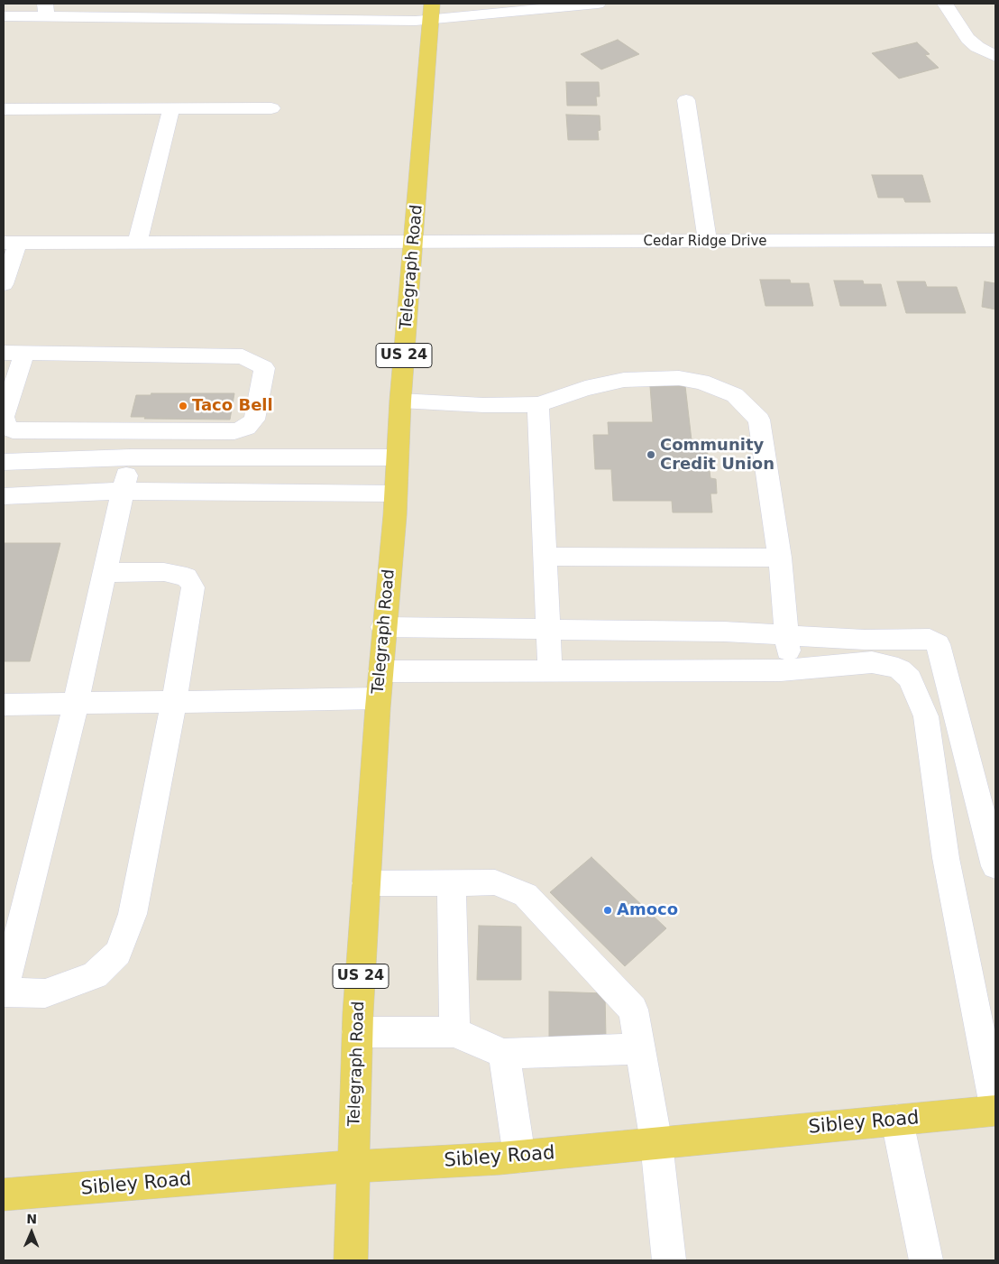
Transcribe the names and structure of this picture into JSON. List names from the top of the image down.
{
  "streets": {
    "main road": ["Telegraph Road", "US 24", "Sibley Road"],
    "street": ["Cedar Ridge Drive"]
  },
  "crossings": [
    ["Cedar Ridge Drive", "Telegraph Road"],
    ["Telegraph Road", "Sibley Road"]
  ],
  "places": ["Taco Bell", "Community Credit Union", "Amoco"],
  "north": "top"
}
